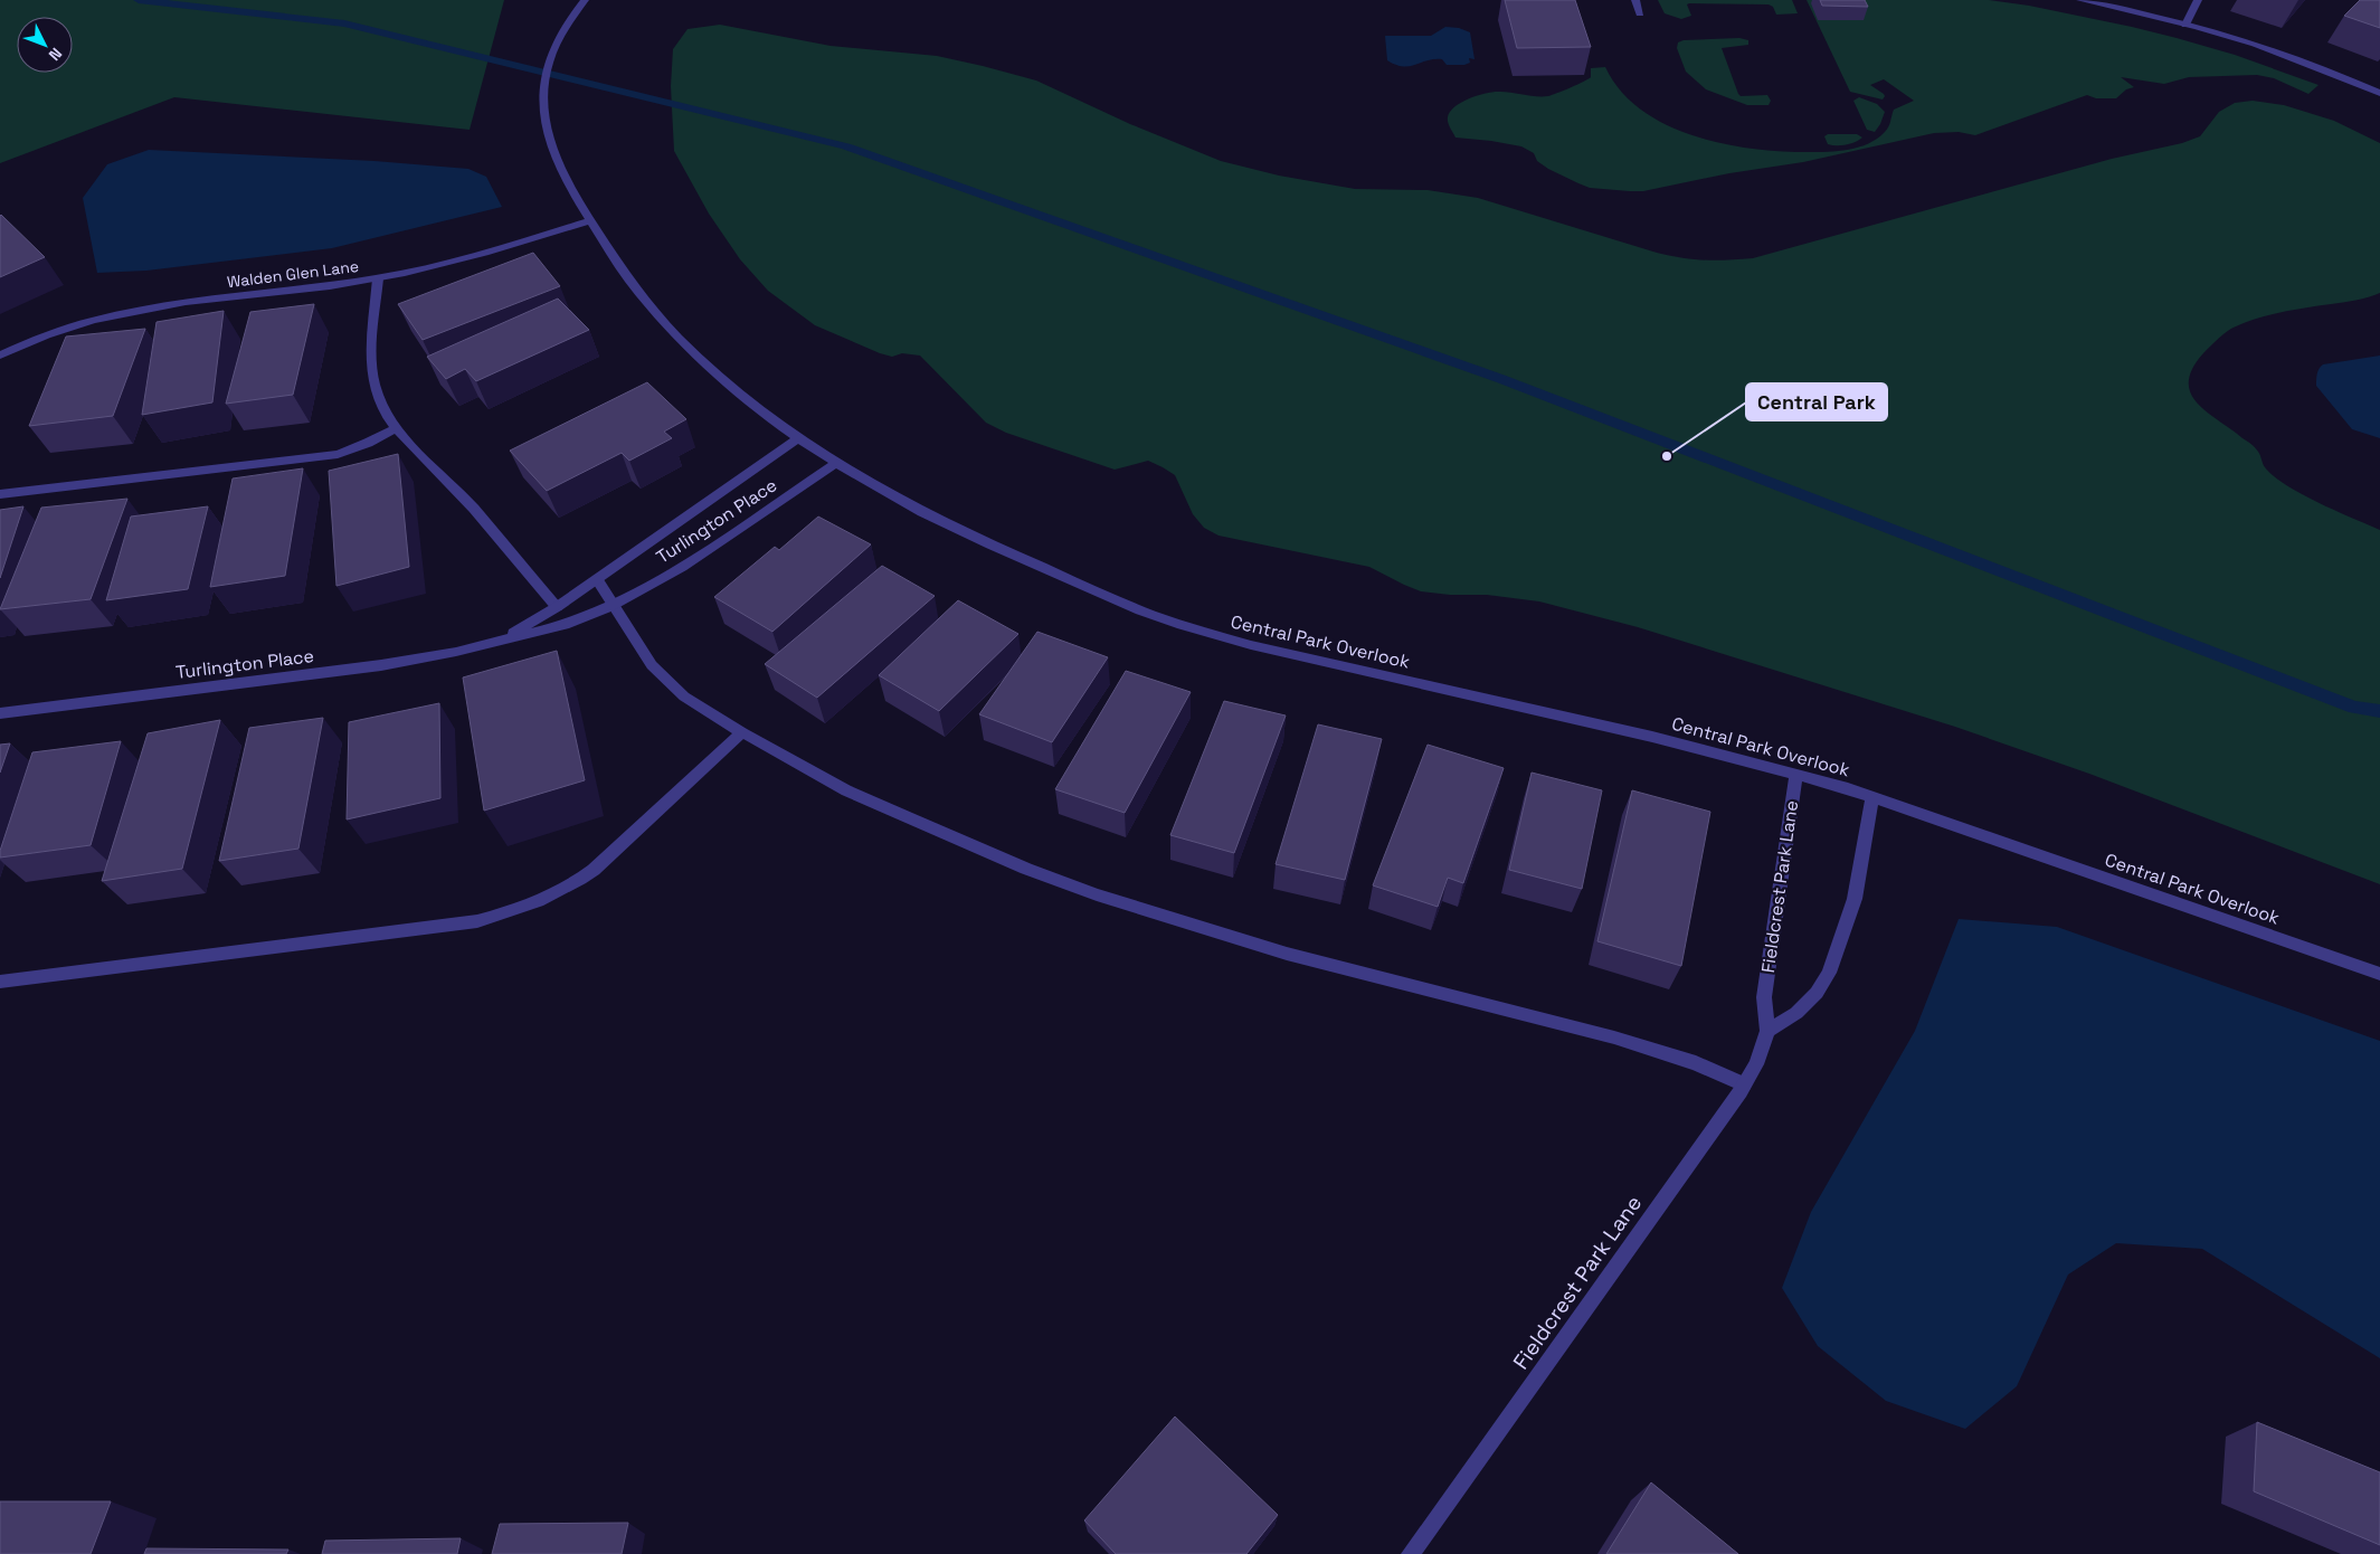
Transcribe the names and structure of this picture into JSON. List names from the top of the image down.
{
  "streets": {
    "street": [
      "Walden Glen Lane",
      "Turlington Place",
      "Central Park Overlook",
      "Fieldcrest Park Lane"
    ]
  },
  "crossings": [
    ["Walden Glen Lane", "Central Park Overlook"],
    ["Turlington Place", "Central Park Overlook"],
    ["Central Park Overlook", "Fieldcrest Park Lane"]
  ],
  "places": ["Central Park"],
  "north": "bottom right"
}
